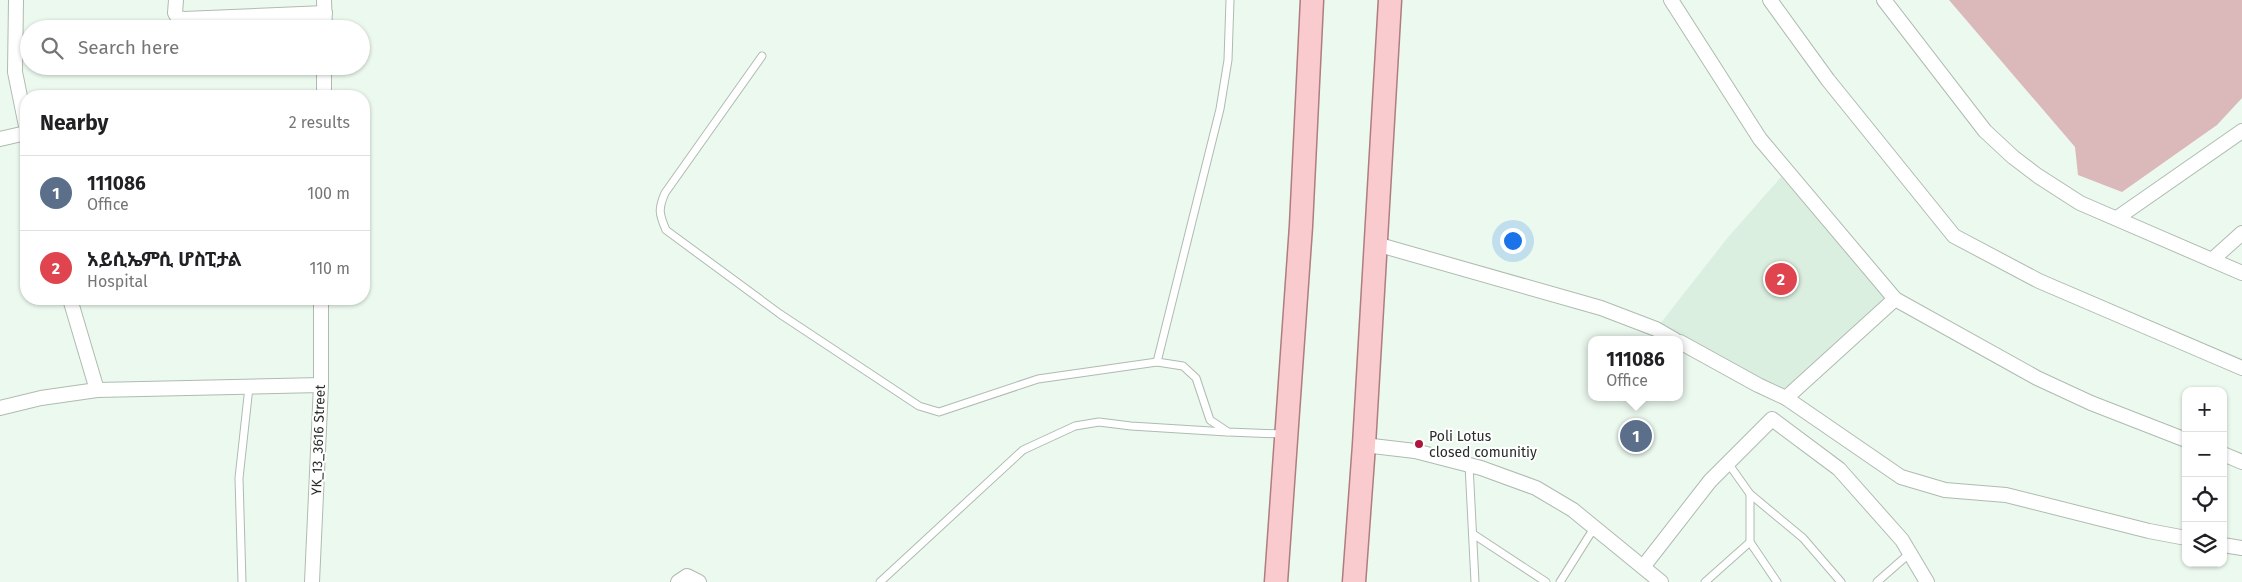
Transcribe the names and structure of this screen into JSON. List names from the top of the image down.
{
  "streets": {
    "street": ["YK_13_3616 Street"]
  },
  "places": ["Poli Lotus closed comunitiy"],
  "page": {
    "search": "Search here",
    "heading": ["Nearby", "2 results"],
    "list": [
      {
        "mark": "1",
        "name": "111086",
        "note": "Office",
        "value": "100 m"
      },
      {
        "mark": "2",
        "name": "አይሲኤምሲ ሆስፒታል",
        "note": "Hospital",
        "value": "110 m"
      }
    ],
    "pins": ["2", "1"],
    "popup": ["111086", "Office"],
    "map_buttons": ["+", "−"]
  }
}
